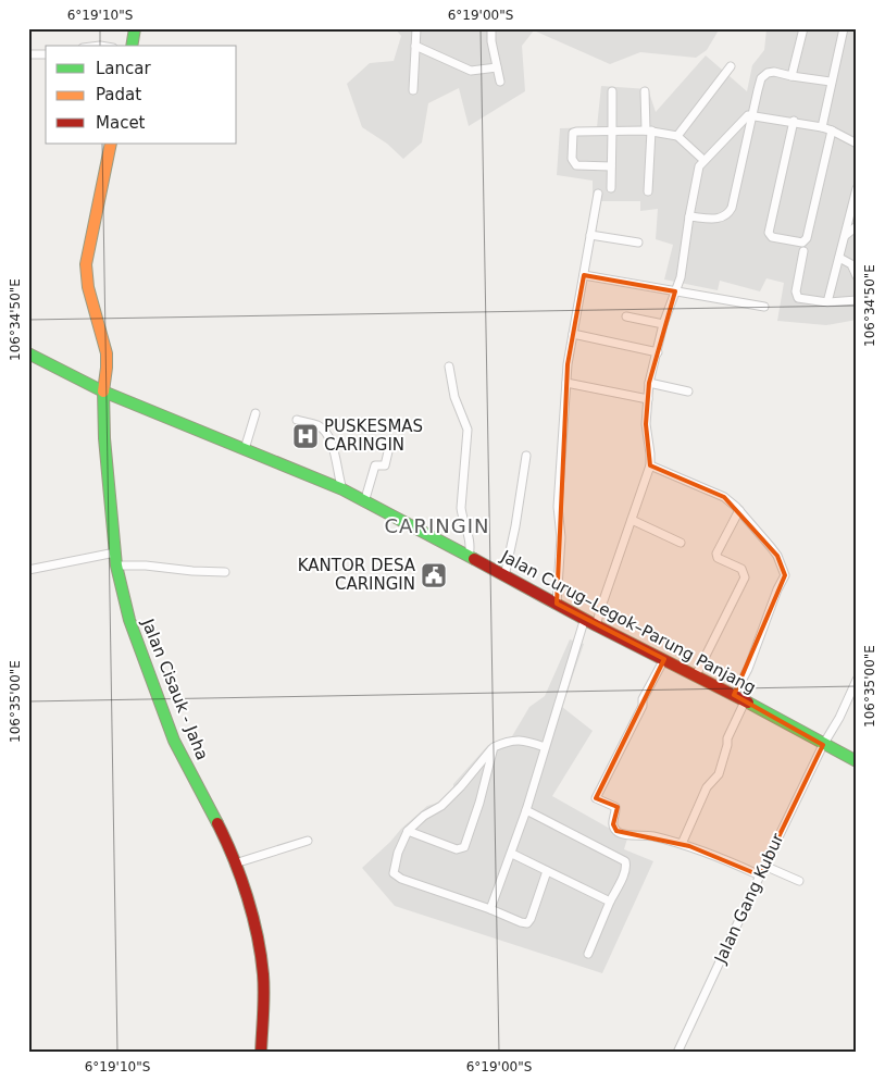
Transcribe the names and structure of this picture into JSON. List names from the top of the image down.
{
  "streets": {
    "main road": ["Jalan Curug–Legok–Parung Panjang", "Jalan Cisauk - Jaha"],
    "street": ["Jalan Gang Kubur"]
  },
  "crossings": [
    ["Jalan Curug–Legok–Parung Panjang", "Jalan Cisauk - Jaha"],
    ["Jalan Curug–Legok–Parung Panjang", "Jalan Gang Kubur"]
  ],
  "districts": ["CARINGIN"],
  "places": {
    "hospital": ["PUSKESMAS CARINGIN"],
    "public building": ["KANTOR DESA CARINGIN"]
  },
  "legend": ["Lancar", "Padat", "Macet"],
  "coordinates": [
    "6°19'10\"S",
    "6°19'00\"S",
    "106°34'50\"E",
    "106°35'00\"E"
  ]
}
